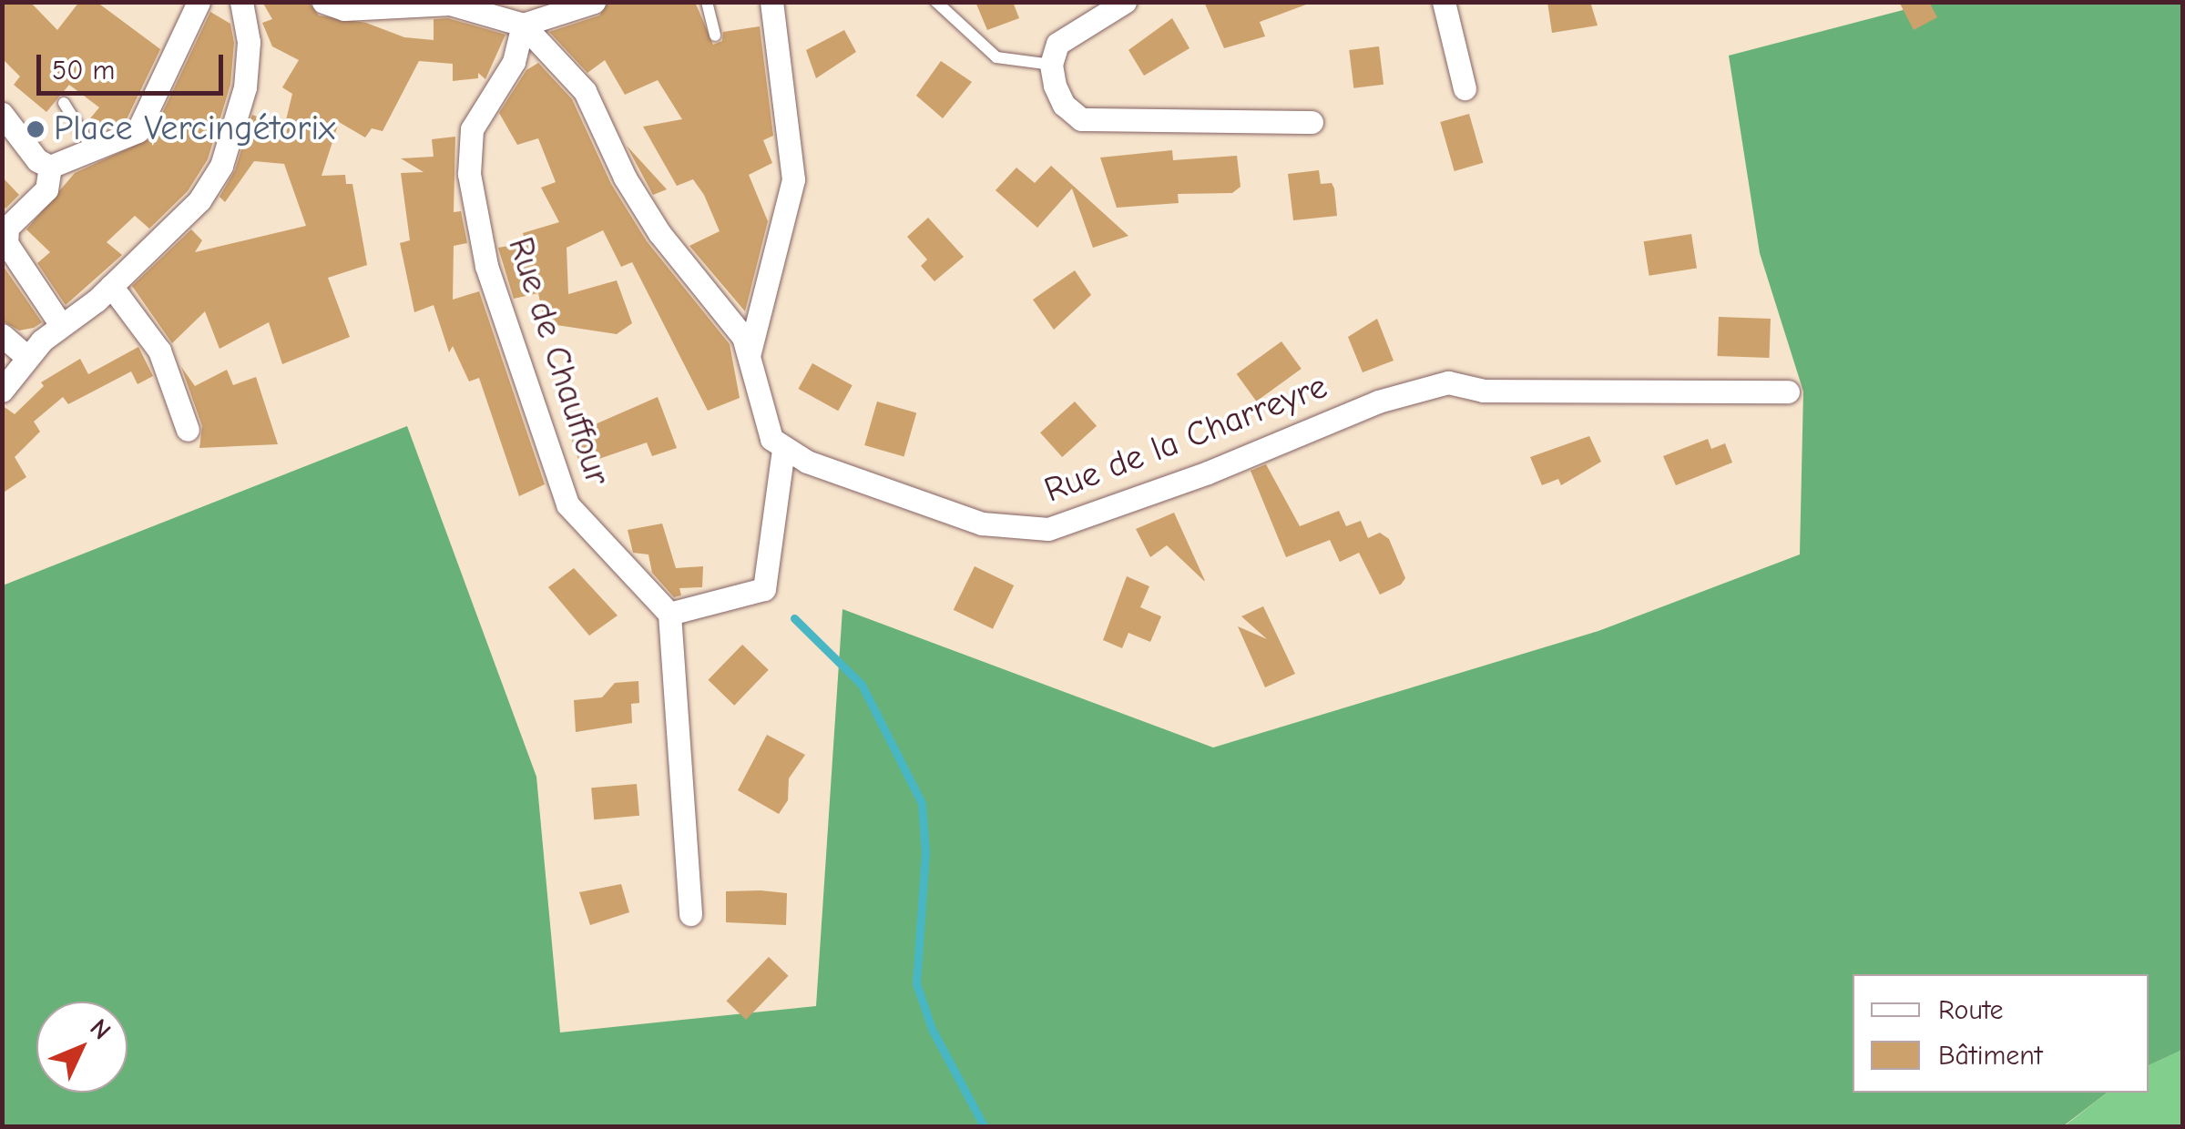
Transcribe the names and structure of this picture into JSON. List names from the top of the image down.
{
  "streets": {
    "street": ["Rue de Chauffour", "Rue de la Charreyre"]
  },
  "places": ["Place Vercingétorix"],
  "legend": ["Route", "Bâtiment"],
  "scale_bar": "50 m",
  "north": "top right"
}
